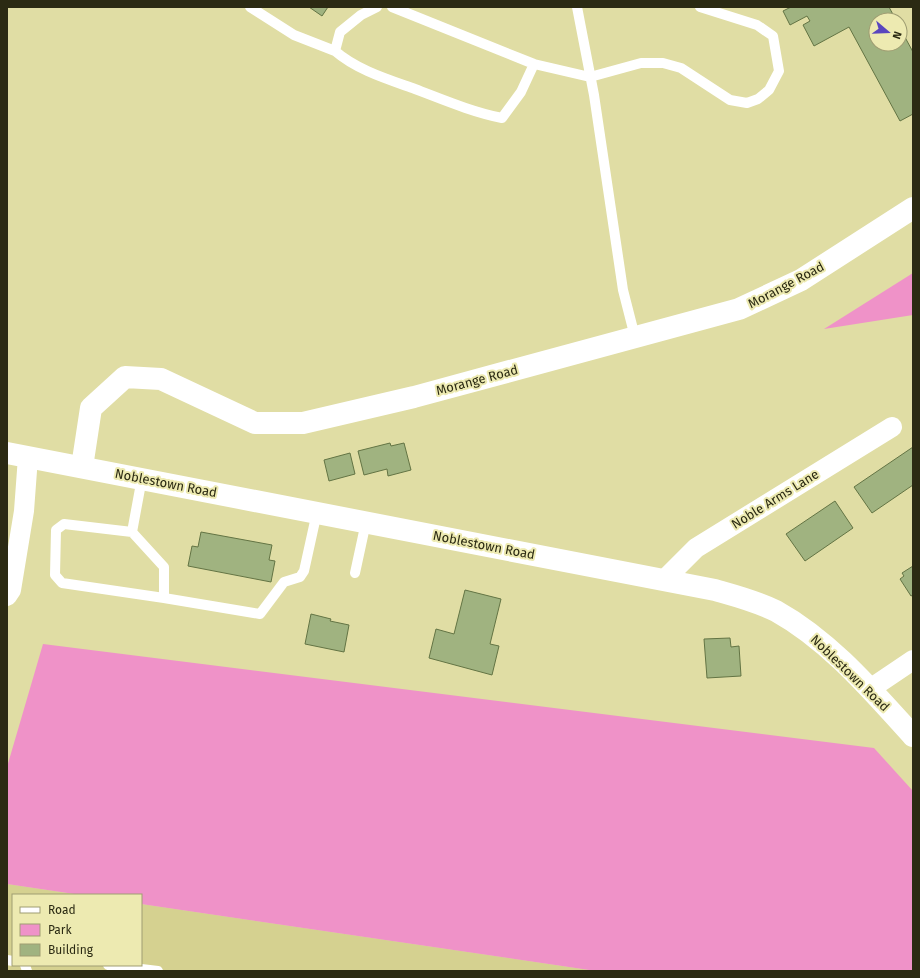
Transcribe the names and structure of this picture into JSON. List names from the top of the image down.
{
  "streets": {
    "main road": ["Morange Road", "Noblestown Road"],
    "street": ["Noble Arms Lane"]
  },
  "crossings": [
    ["Morange Road", "Noblestown Road"],
    ["Noblestown Road", "Noble Arms Lane"]
  ],
  "legend": ["Road", "Park", "Building"],
  "north": "right"
}
